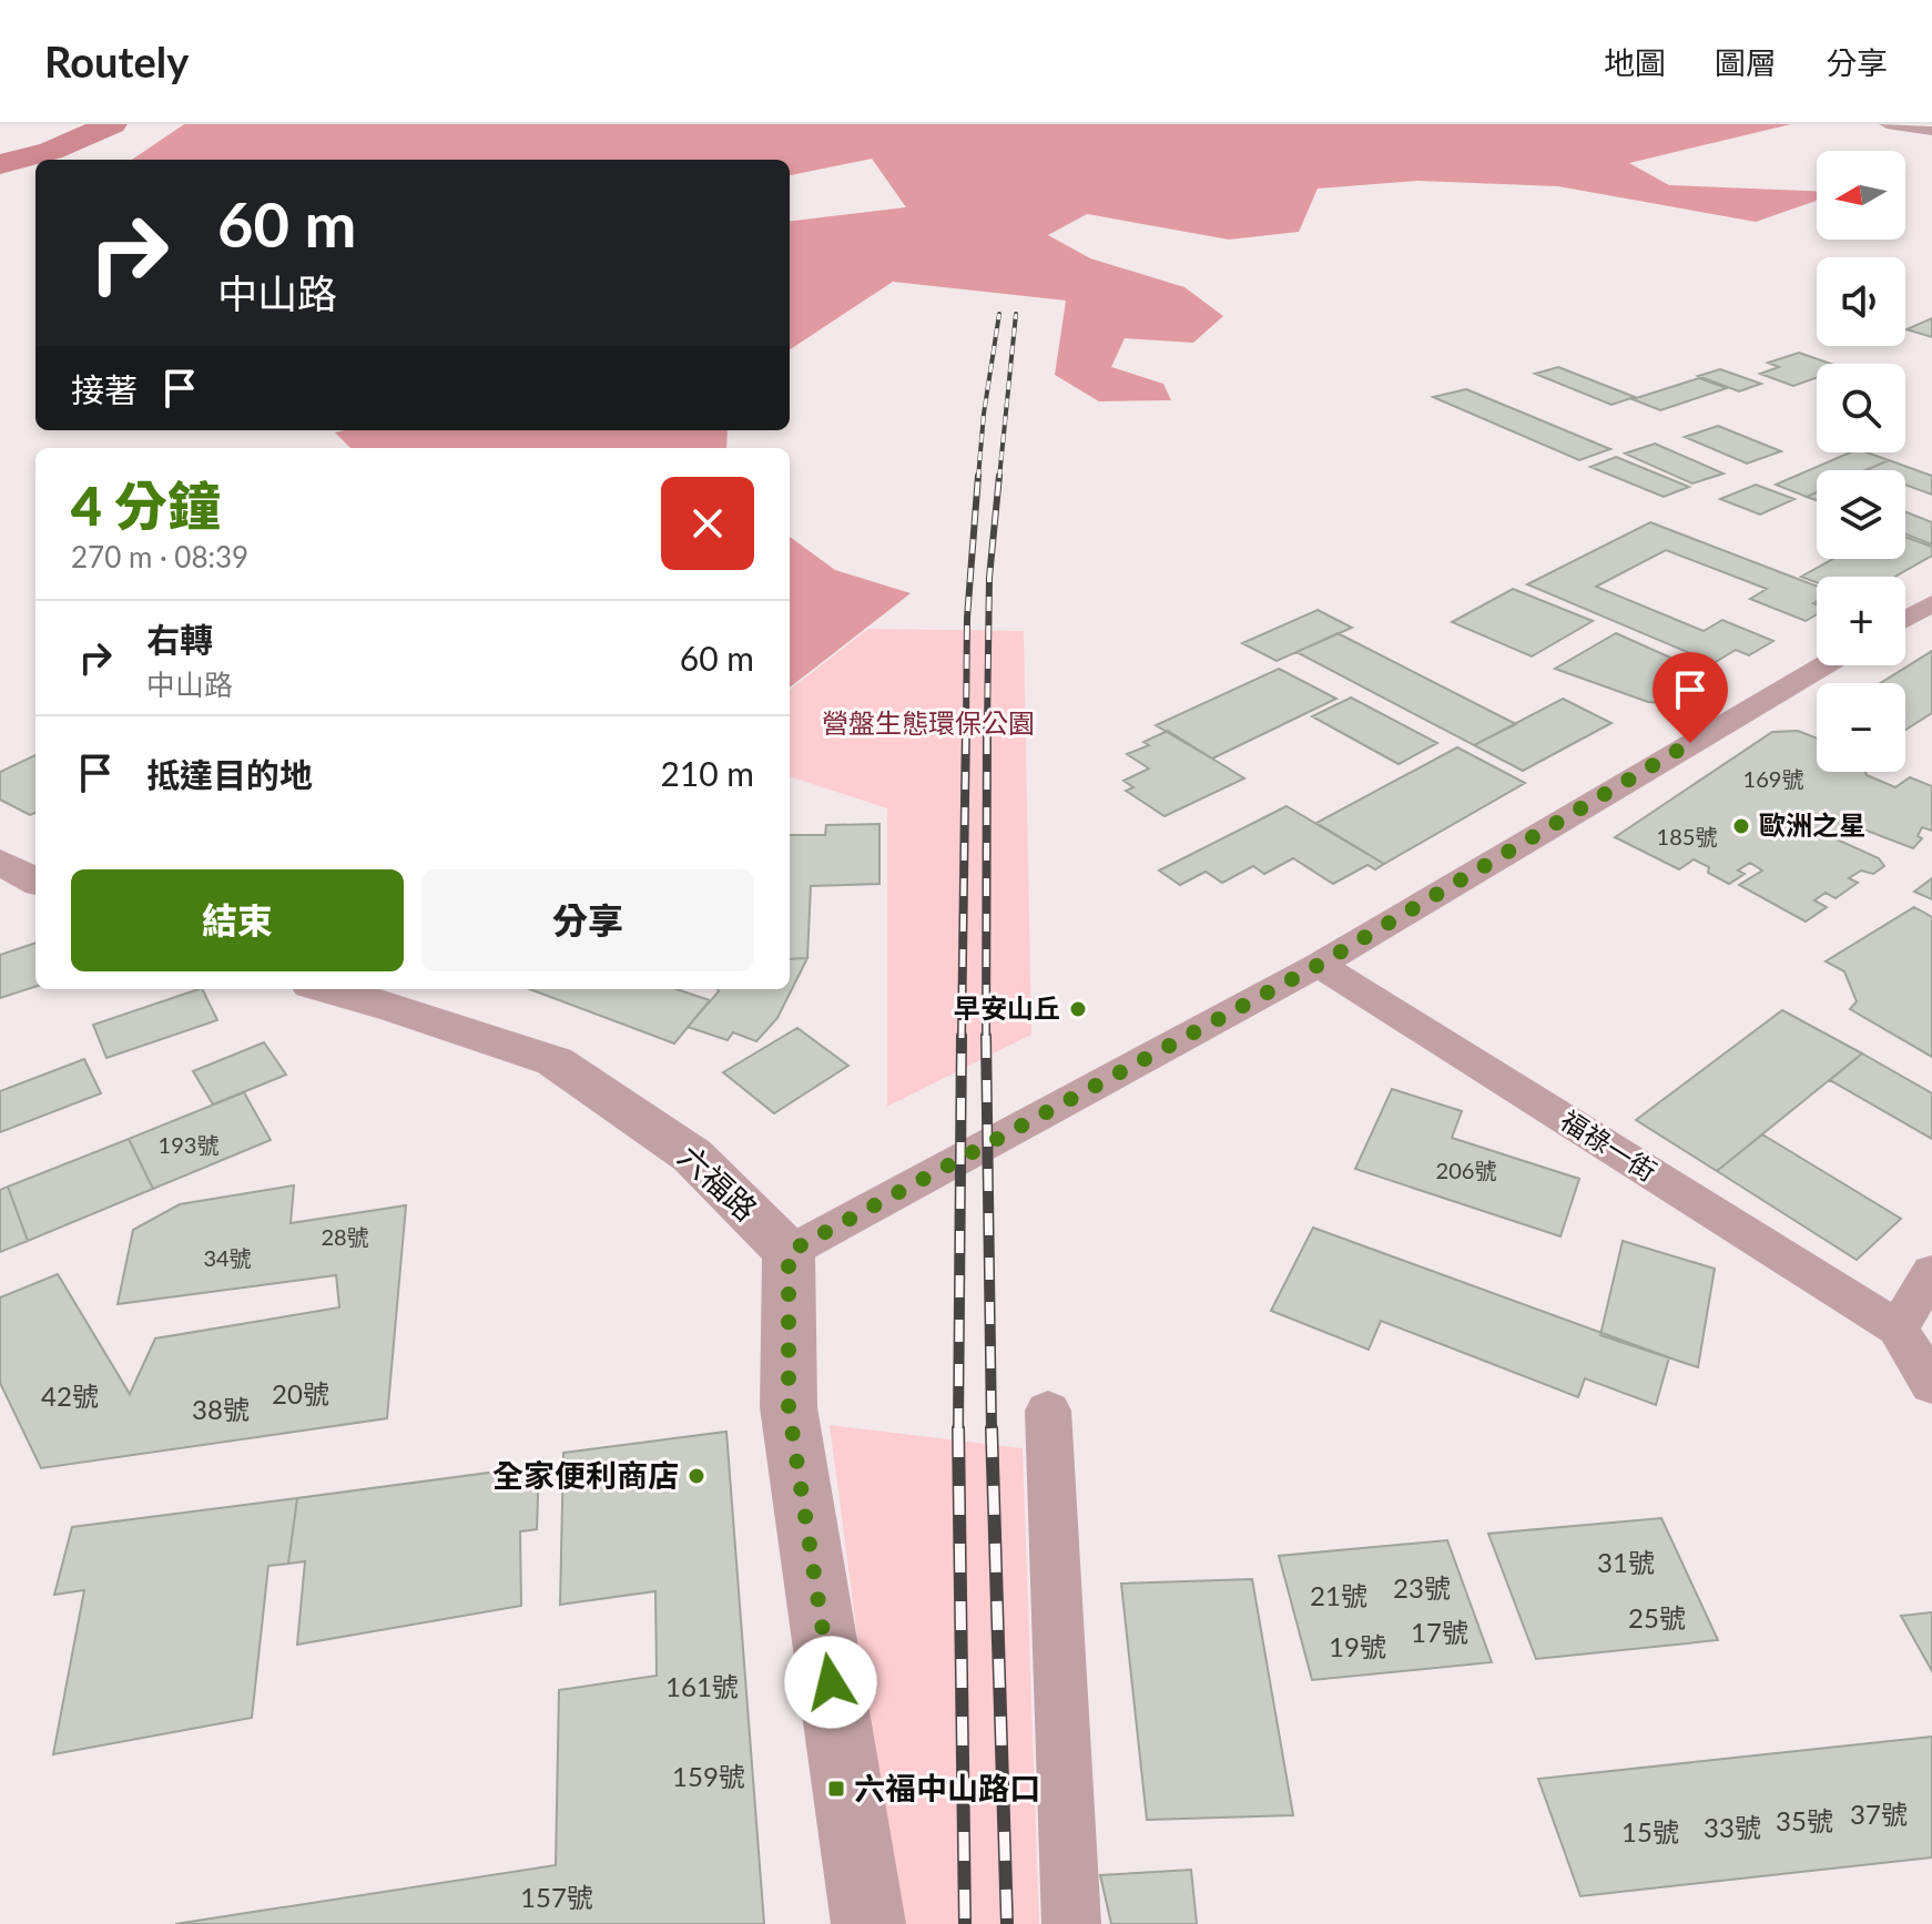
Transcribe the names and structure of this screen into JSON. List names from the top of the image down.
{
  "streets": {
    "street": ["福祿一街", "六福路"]
  },
  "parks": ["營盤生態環保公園"],
  "places": {
    "other": ["歐洲之星", "早安山丘", "全家便利商店"],
    "transit": ["六福中山路口"]
  },
  "house_numbers": [
    "169號",
    "185號",
    "193號",
    "206號",
    "28號",
    "34號",
    "20號",
    "42號",
    "38號",
    "31號",
    "23號",
    "21號",
    "25號",
    "17號",
    "19號",
    "161號",
    "159號",
    "37號",
    "35號",
    "33號",
    "15號",
    "157號"
  ],
  "north": "left",
  "page": {
    "header": "Routely",
    "nav": ["地圖", "圖層", "分享"],
    "map_buttons": ["+", "−"],
    "turn": ["60 m", "中山路"],
    "then": "接著",
    "heading": ["4 分鐘", "270 m · 08:39"],
    "list": [
      {
        "name": "右轉",
        "note": "中山路",
        "value": "60 m"
      },
      {
        "name": "抵達目的地",
        "value": "210 m"
      }
    ],
    "buttons": ["結束", "分享"]
  }
}
